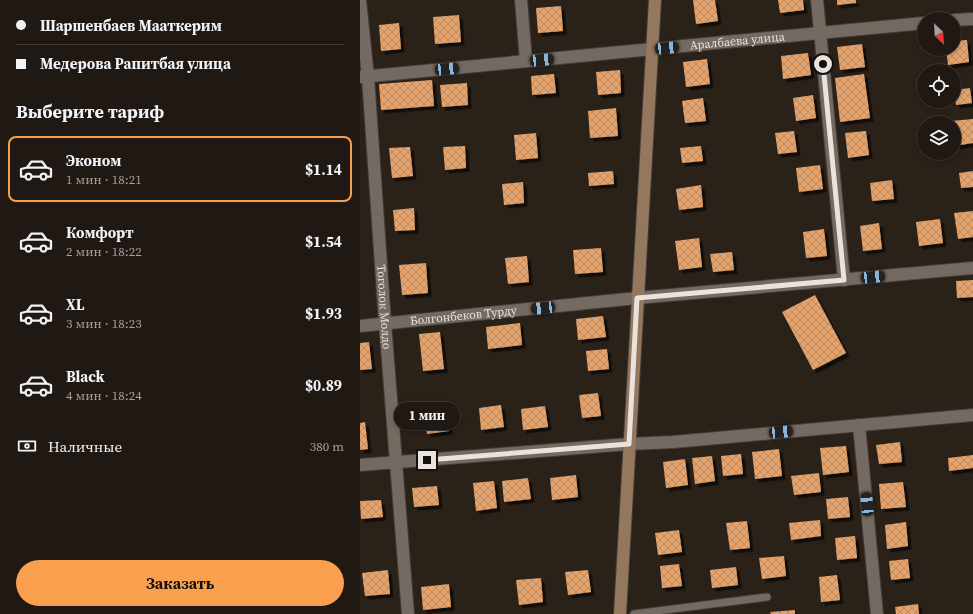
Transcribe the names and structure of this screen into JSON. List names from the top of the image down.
{
  "streets": {
    "street": ["Аралбаева улица", "Тоголок Молдо", "Болгонбеков Турду"]
  },
  "crossings": [
    ["Аралбаева улица", "Тоголок Молдо"],
    ["Тоголок Молдо", "Болгонбеков Турду"]
  ],
  "north": "bottom right",
  "page": {
    "banner": ["Шаршенбаев Мааткерим", "Медерова Рапитбая улица"],
    "heading": "Выберите тариф",
    "list": [
      {
        "name": "Эконом",
        "note": "1 мин · 18:21",
        "value": "$1.14"
      },
      {
        "name": "Комфорт",
        "note": "2 мин · 18:22",
        "value": "$1.54"
      },
      {
        "name": "XL",
        "note": "3 мин · 18:23",
        "value": "$1.93"
      },
      {
        "name": "Black",
        "note": "4 мин · 18:24",
        "value": "$0.89"
      }
    ],
    "bubble": "1 мин",
    "pay": ["Наличные", "380 m"],
    "buttons": "Заказать"
  }
}
